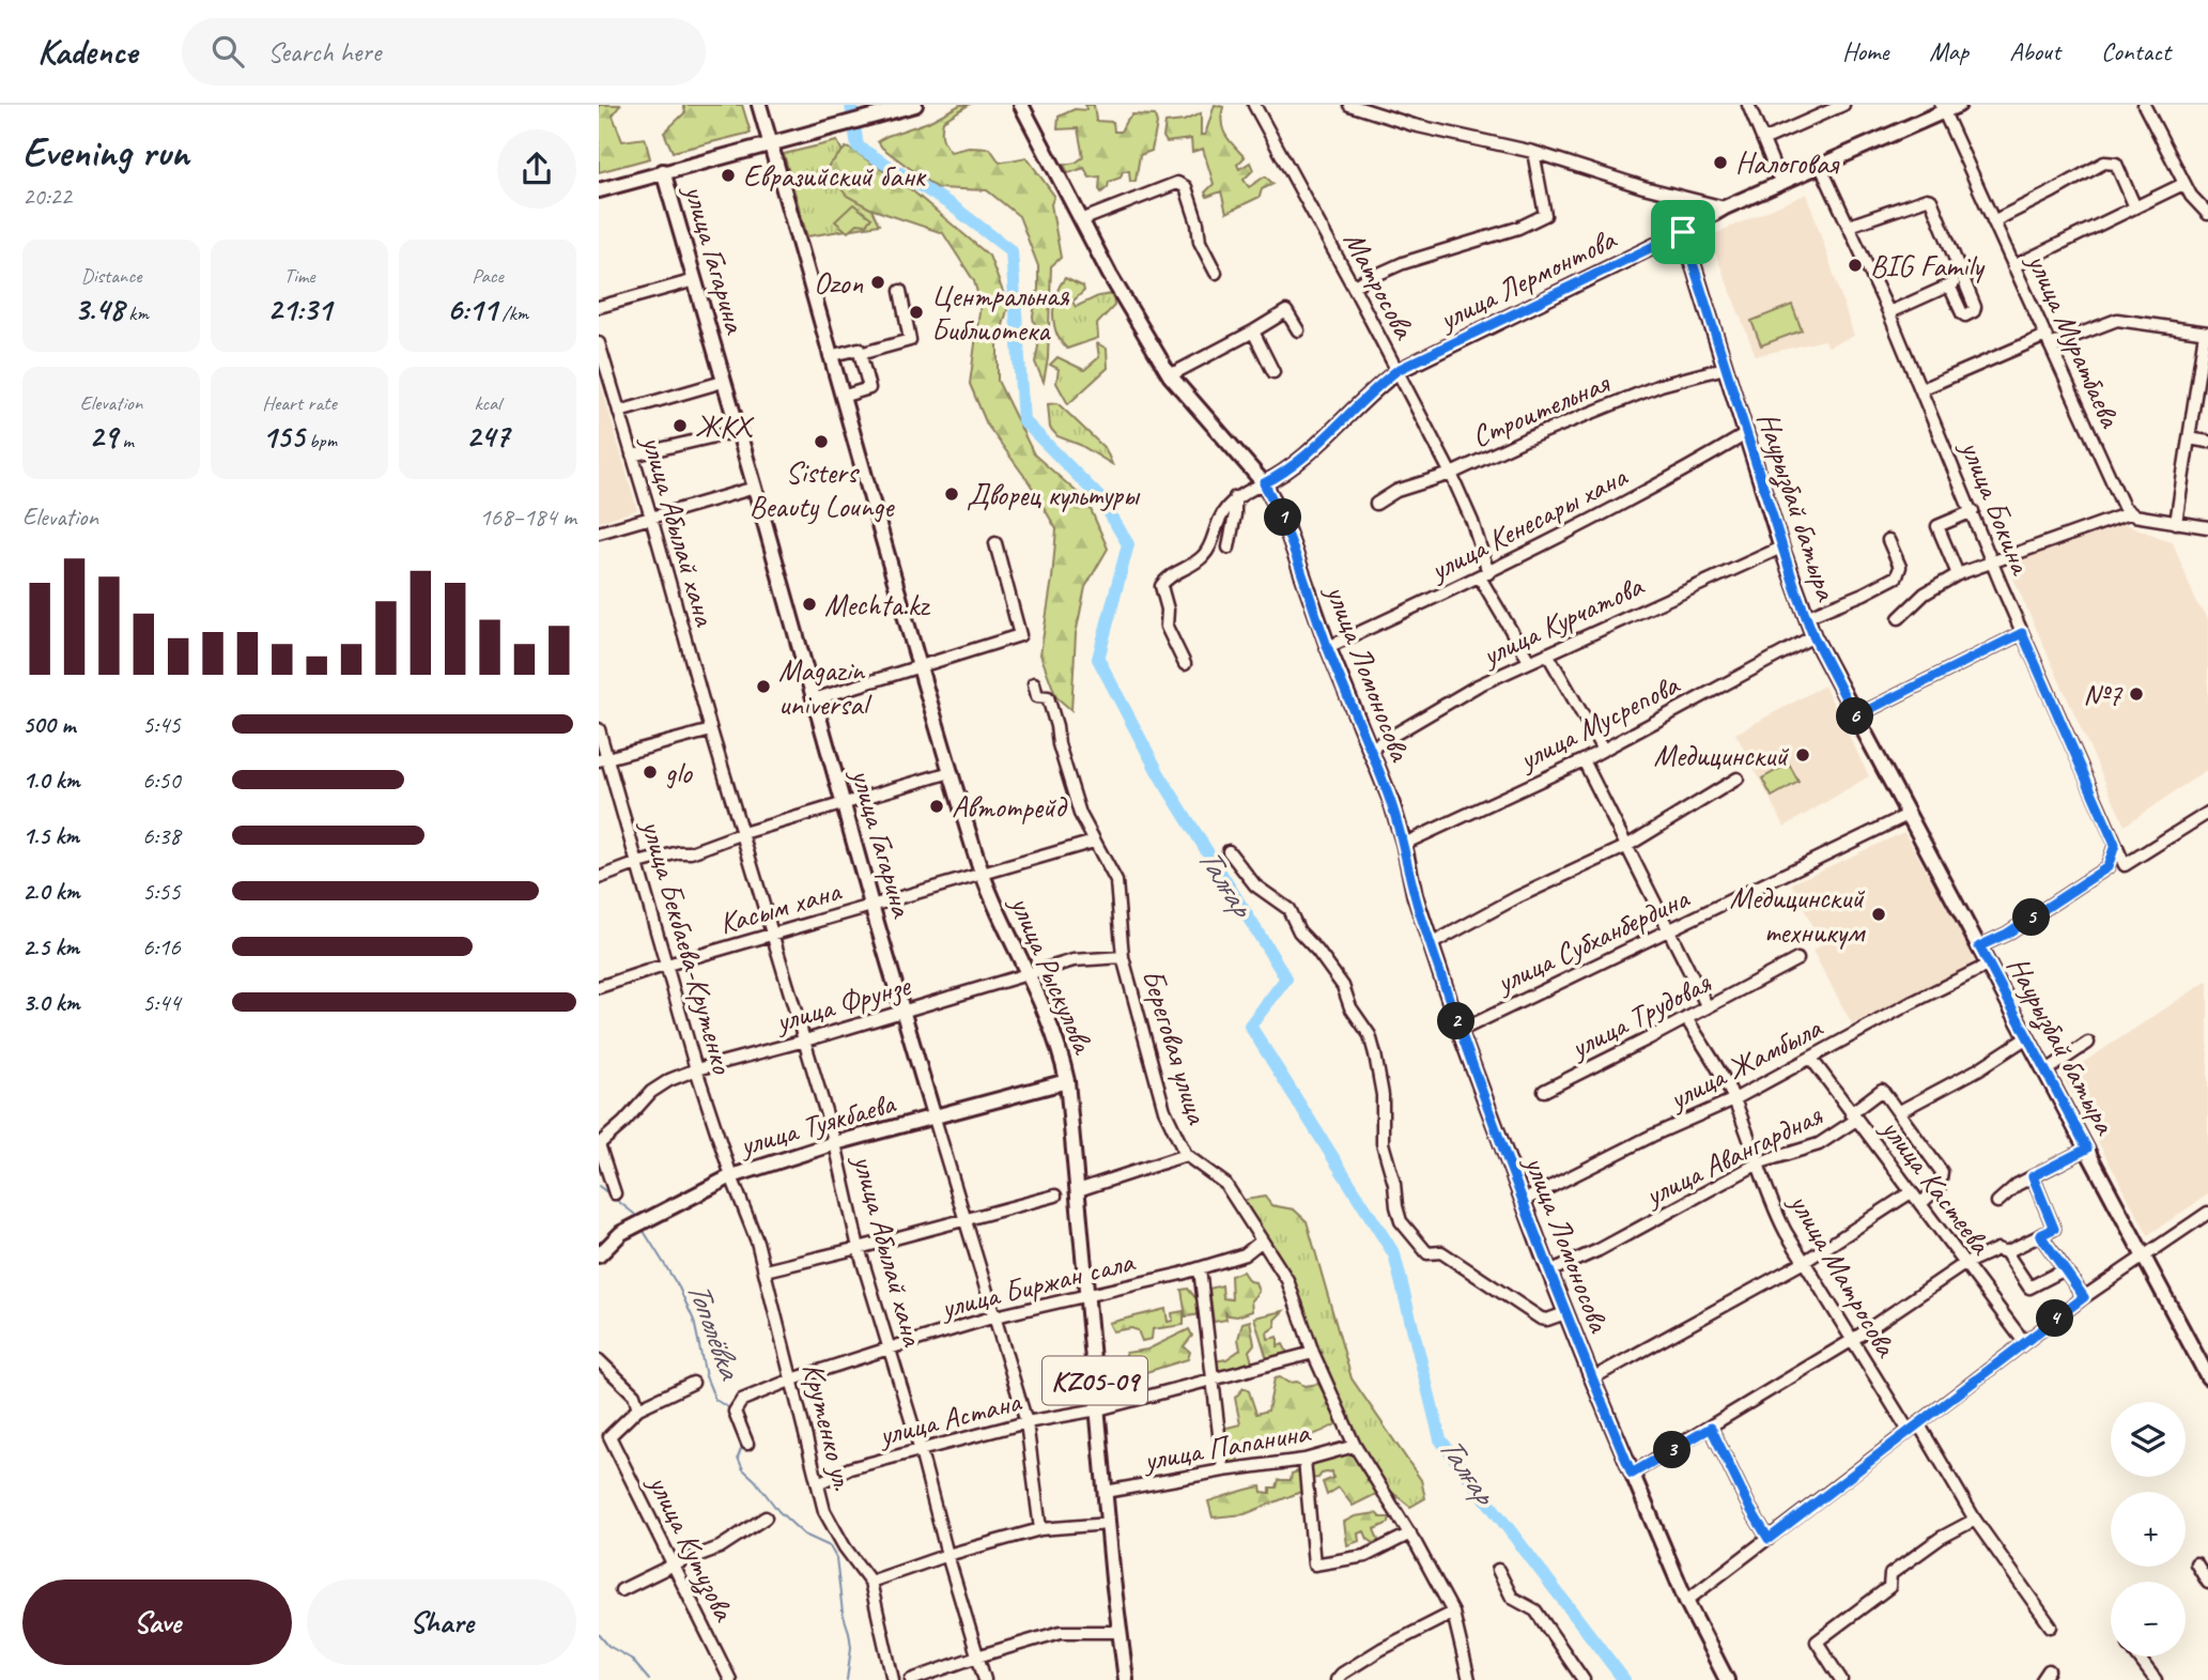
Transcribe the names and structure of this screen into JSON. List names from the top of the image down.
{
  "streets": {
    "main road": [
      "улица Гагарина",
      "улица Лермонтова",
      "Наурызбай батыра",
      "улица Ломоносова",
      "улица Рыскулова",
      "улица Туякбаева",
      "KZ05-09"
    ],
    "street": [
      "Матросова",
      "улица Муратбаева",
      "Строительная",
      "улица Бокина",
      "улица Кенесары хана",
      "улица Абылай хана",
      "улица Курчатова",
      "улица Мусрепова",
      "Касым хана",
      "улица Субханбердина",
      "улица Бекбаева-Крутенко",
      "улица Фрунзе",
      "улица Трудовая",
      "Береговая улица",
      "улица Жамбыла",
      "улица Авангардная",
      "улица Кастеева",
      "улица Матросова",
      "улица Биржан сала",
      "улица Астана",
      "Крутенко ул.",
      "улица Папанина",
      "улица Кутузова"
    ]
  },
  "crossings": [
    ["улица Гагарина", "Касым хана"],
    ["улица Гагарина", "улица Фрунзе"],
    ["улица Гагарина", "улица Туякбаева"],
    ["улица Гагарина", "улица Биржан сала"],
    ["улица Гагарина", "улица Астана"],
    ["улица Лермонтова", "Матросова"],
    ["улица Лермонтова", "улица Муратбаева"],
    ["улица Лермонтова", "Наурызбай батыра"],
    ["улица Лермонтова", "улица Бокина"],
    ["улица Лермонтова", "улица Ломоносова"],
    ["Матросова", "Строительная"],
    ["Матросова", "улица Кенесары хана"],
    ["Строительная", "Наурызбай батыра"],
    ["Наурызбай батыра", "улица Кенесары хана"],
    ["Наурызбай батыра", "улица Курчатова"],
    ["Наурызбай батыра", "улица Мусрепова"],
    ["Наурызбай батыра", "улица Субханбердина"],
    ["Наурызбай батыра", "улица Жамбыла"],
    ["улица Кенесары хана", "улица Ломоносова"],
    ["улица Абылай хана", "Касым хана"],
    ["улица Абылай хана", "улица Фрунзе"],
    ["улица Абылай хана", "улица Туякбаева"],
    ["улица Абылай хана", "улица Биржан сала"],
    ["улица Абылай хана", "улица Астана"],
    ["улица Курчатова", "улица Ломоносова"],
    ["улица Ломоносова", "улица Мусрепова"],
    ["улица Ломоносова", "улица Субханбердина"],
    ["улица Ломоносова", "улица Жамбыла"],
    ["улица Ломоносова", "улица Авангардная"],
    ["Касым хана", "улица Бекбаева-Крутенко"],
    ["Касым хана", "улица Рыскулова"],
    ["Касым хана", "Береговая улица"],
    ["улица Бекбаева-Крутенко", "улица Фрунзе"],
    ["улица Бекбаева-Крутенко", "улица Туякбаева"],
    ["улица Бекбаева-Крутенко", "Крутенко ул."],
    ["улица Рыскулова", "улица Фрунзе"],
    ["улица Рыскулова", "улица Туякбаева"],
    ["улица Рыскулова", "улица Биржан сала"],
    ["улица Рыскулова", "улица Астана"],
    ["улица Рыскулова", "улица Папанина"],
    ["улица Фрунзе", "Береговая улица"],
    ["улица Трудовая", "улица Матросова"],
    ["Береговая улица", "улица Биржан сала"],
    ["Береговая улица", "улица Астана"],
    ["Береговая улица", "улица Папанина"],
    ["улица Жамбыла", "улица Кастеева"],
    ["улица Жамбыла", "улица Матросова"],
    ["улица Туякбаева", "Крутенко ул."],
    ["улица Авангардная", "улица Кастеева"],
    ["улица Авангардная", "улица Матросова"],
    ["улица Биржан сала", "Крутенко ул."],
    ["улица Астана", "Крутенко ул."]
  ],
  "water": ["Талғар", "Тополёвка"],
  "places": [
    "Налоговая",
    "Евразийский банк",
    "BIG Family",
    "Ozon",
    "Центральная Библиотека",
    "ЖКХ",
    "Sisters Beauty Lounge",
    "Дворец культуры",
    "Mechta.kz",
    "Magazin universal",
    "№7",
    "Медицинский",
    "glo",
    "Автотрейд",
    "Медицинский техникум"
  ],
  "page": {
    "header": "Kadence",
    "search": "Search here",
    "nav": [
      "Home",
      "Map",
      "About",
      "Contact"
    ],
    "heading": ["Evening run", "20:22"],
    "stats": [
      ["Distance", "3.48 km"],
      ["Time", "21:31"],
      ["Pace", "6:11 /km"],
      ["Elevation", "29 m"],
      ["Heart rate", "155 bpm"],
      ["kcal", "247"]
    ],
    "chart": ["Elevation", "168–184 m"],
    "pins": [
      "1",
      "6",
      "5",
      "2",
      "4",
      "3"
    ],
    "list": [
      {
        "name": "500 m",
        "note": "5:45"
      },
      {
        "name": "1.0 km",
        "note": "6:50"
      },
      {
        "name": "1.5 km",
        "note": "6:38"
      },
      {
        "name": "2.0 km",
        "note": "5:55"
      },
      {
        "name": "2.5 km",
        "note": "6:16"
      },
      {
        "name": "3.0 km",
        "note": "5:44"
      }
    ],
    "map_buttons": ["+", "−"],
    "buttons": ["Save", "Share"]
  }
}
